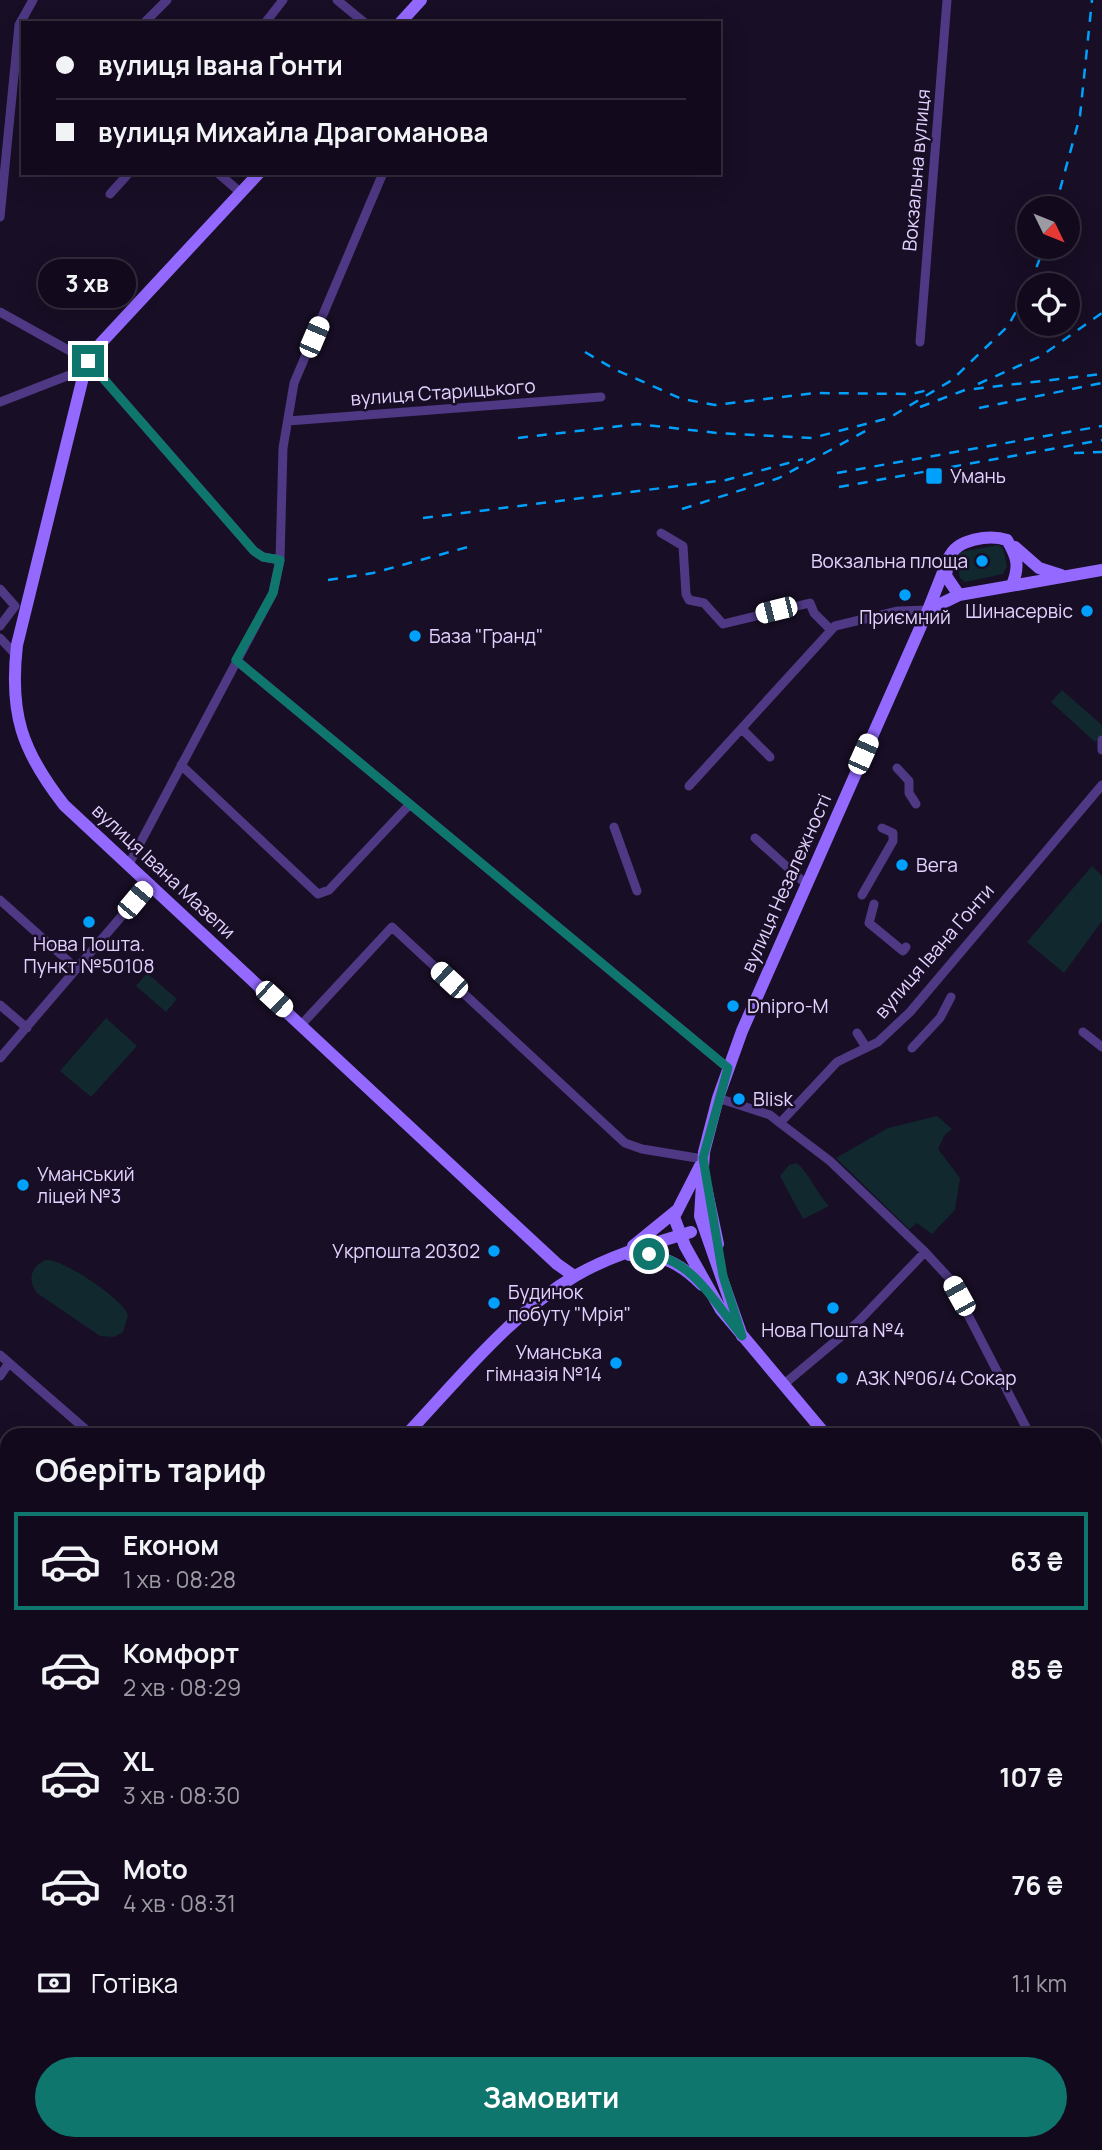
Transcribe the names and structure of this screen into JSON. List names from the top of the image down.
{
  "streets": {
    "main road": ["вулиця Івана Мазепи", "вулиця Незалежності"],
    "street": ["Вокзальна вулиця", "вулиця Старицького", "вулиця Івана Ґонти"]
  },
  "places": {
    "transit": ["Умань"],
    "other": [
      "Вокзальна площа",
      "Приємний",
      "Шинасервіс",
      "База \"Гранд\"",
      "Вега",
      "Нова Пошта. Пункт №50108",
      "Dnipro-M",
      "Blisk",
      "Уманський ліцей №3",
      "Укрпошта 20302",
      "Будинок побуту \"Мрія\"",
      "Нова Пошта №4",
      "Уманська гімназія №14",
      "АЗК №06/4 Сокар"
    ]
  },
  "north": "bottom right",
  "page": {
    "banner": ["вулиця Івана Ґонти", "вулиця Михайла Драгоманова"],
    "bubble": "3 хв",
    "heading": "Оберіть тариф",
    "list": [
      {
        "name": "Економ",
        "note": "1 хв · 08:28",
        "value": "63 ₴"
      },
      {
        "name": "Комфорт",
        "note": "2 хв · 08:29",
        "value": "85 ₴"
      },
      {
        "name": "XL",
        "note": "3 хв · 08:30",
        "value": "107 ₴"
      },
      {
        "name": "Moto",
        "note": "4 хв · 08:31",
        "value": "76 ₴"
      }
    ],
    "pay": ["Готівка", "1.1 km"],
    "buttons": "Замовити"
  }
}
